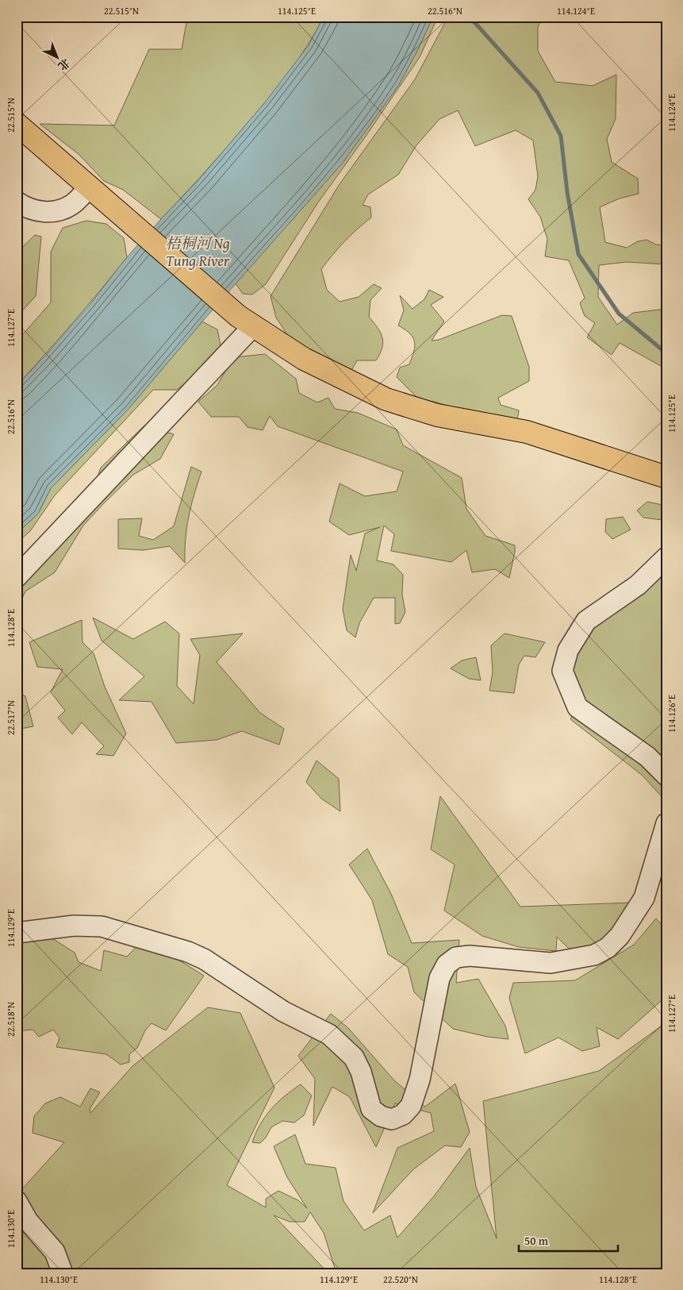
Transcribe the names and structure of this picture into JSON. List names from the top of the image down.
{
  "water": ["梧桐河 Ng Tung River"],
  "scale_bar": "50 m",
  "north": "bottom right",
  "coordinates": [
    "22.515°N",
    "114.125°E",
    "22.516°N",
    "114.124°E",
    "114.127°E",
    "114.128°E",
    "114.126°E",
    "22.517°N",
    "114.129°E",
    "22.518°N",
    "114.130°E",
    "22.520°N"
  ]
}
